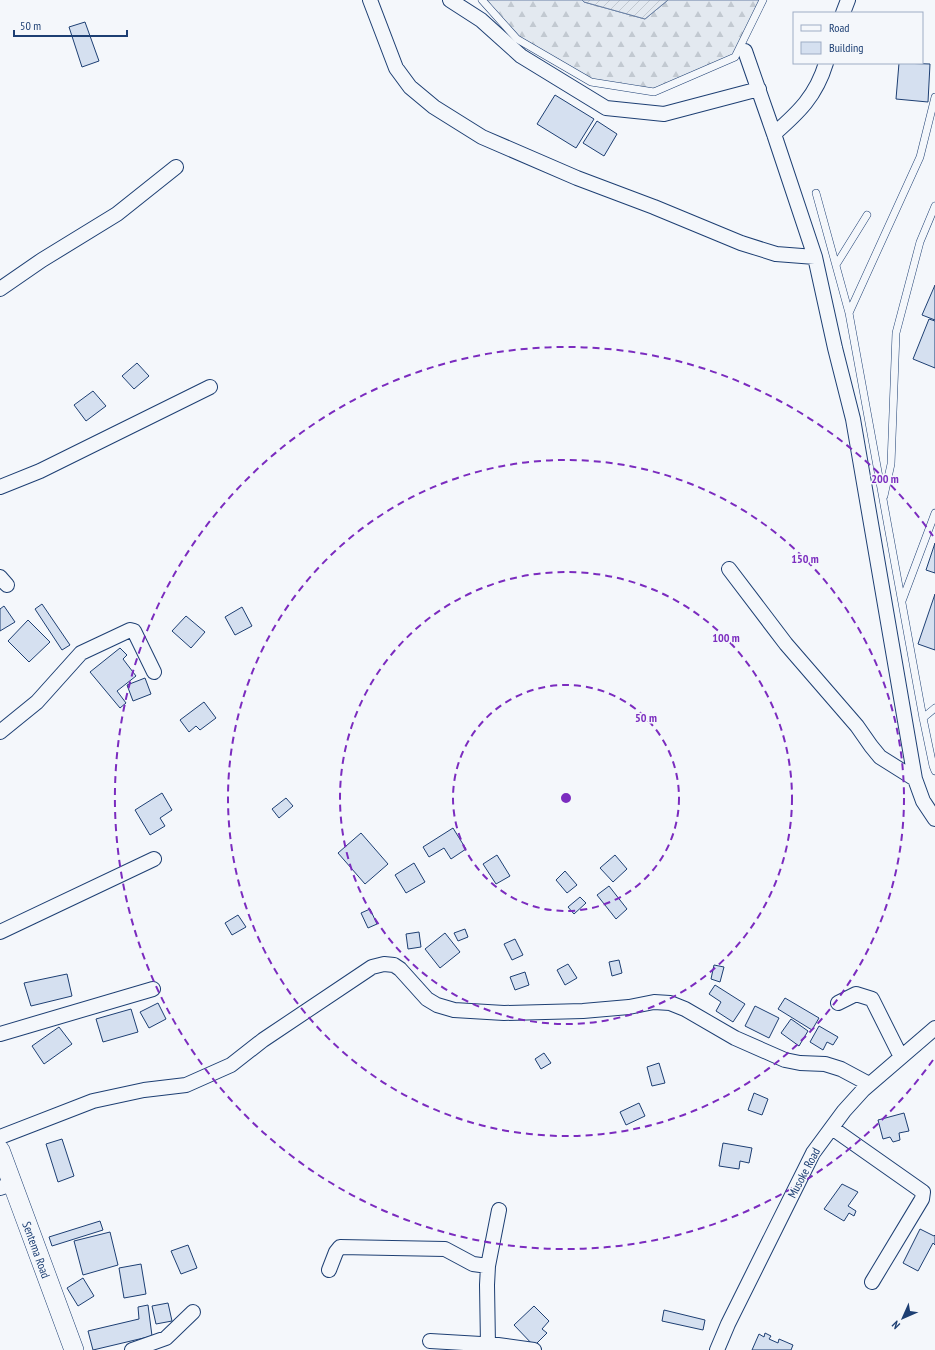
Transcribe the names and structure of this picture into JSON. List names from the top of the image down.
{
  "streets": {
    "main road": ["Sentema Road"],
    "street": ["Musoke Road"]
  },
  "legend": ["Road", "Building"],
  "scale_bar": "50 m",
  "north": "bottom left",
  "rings": [
    "200 m",
    "150 m",
    "100 m",
    "50 m"
  ]
}
